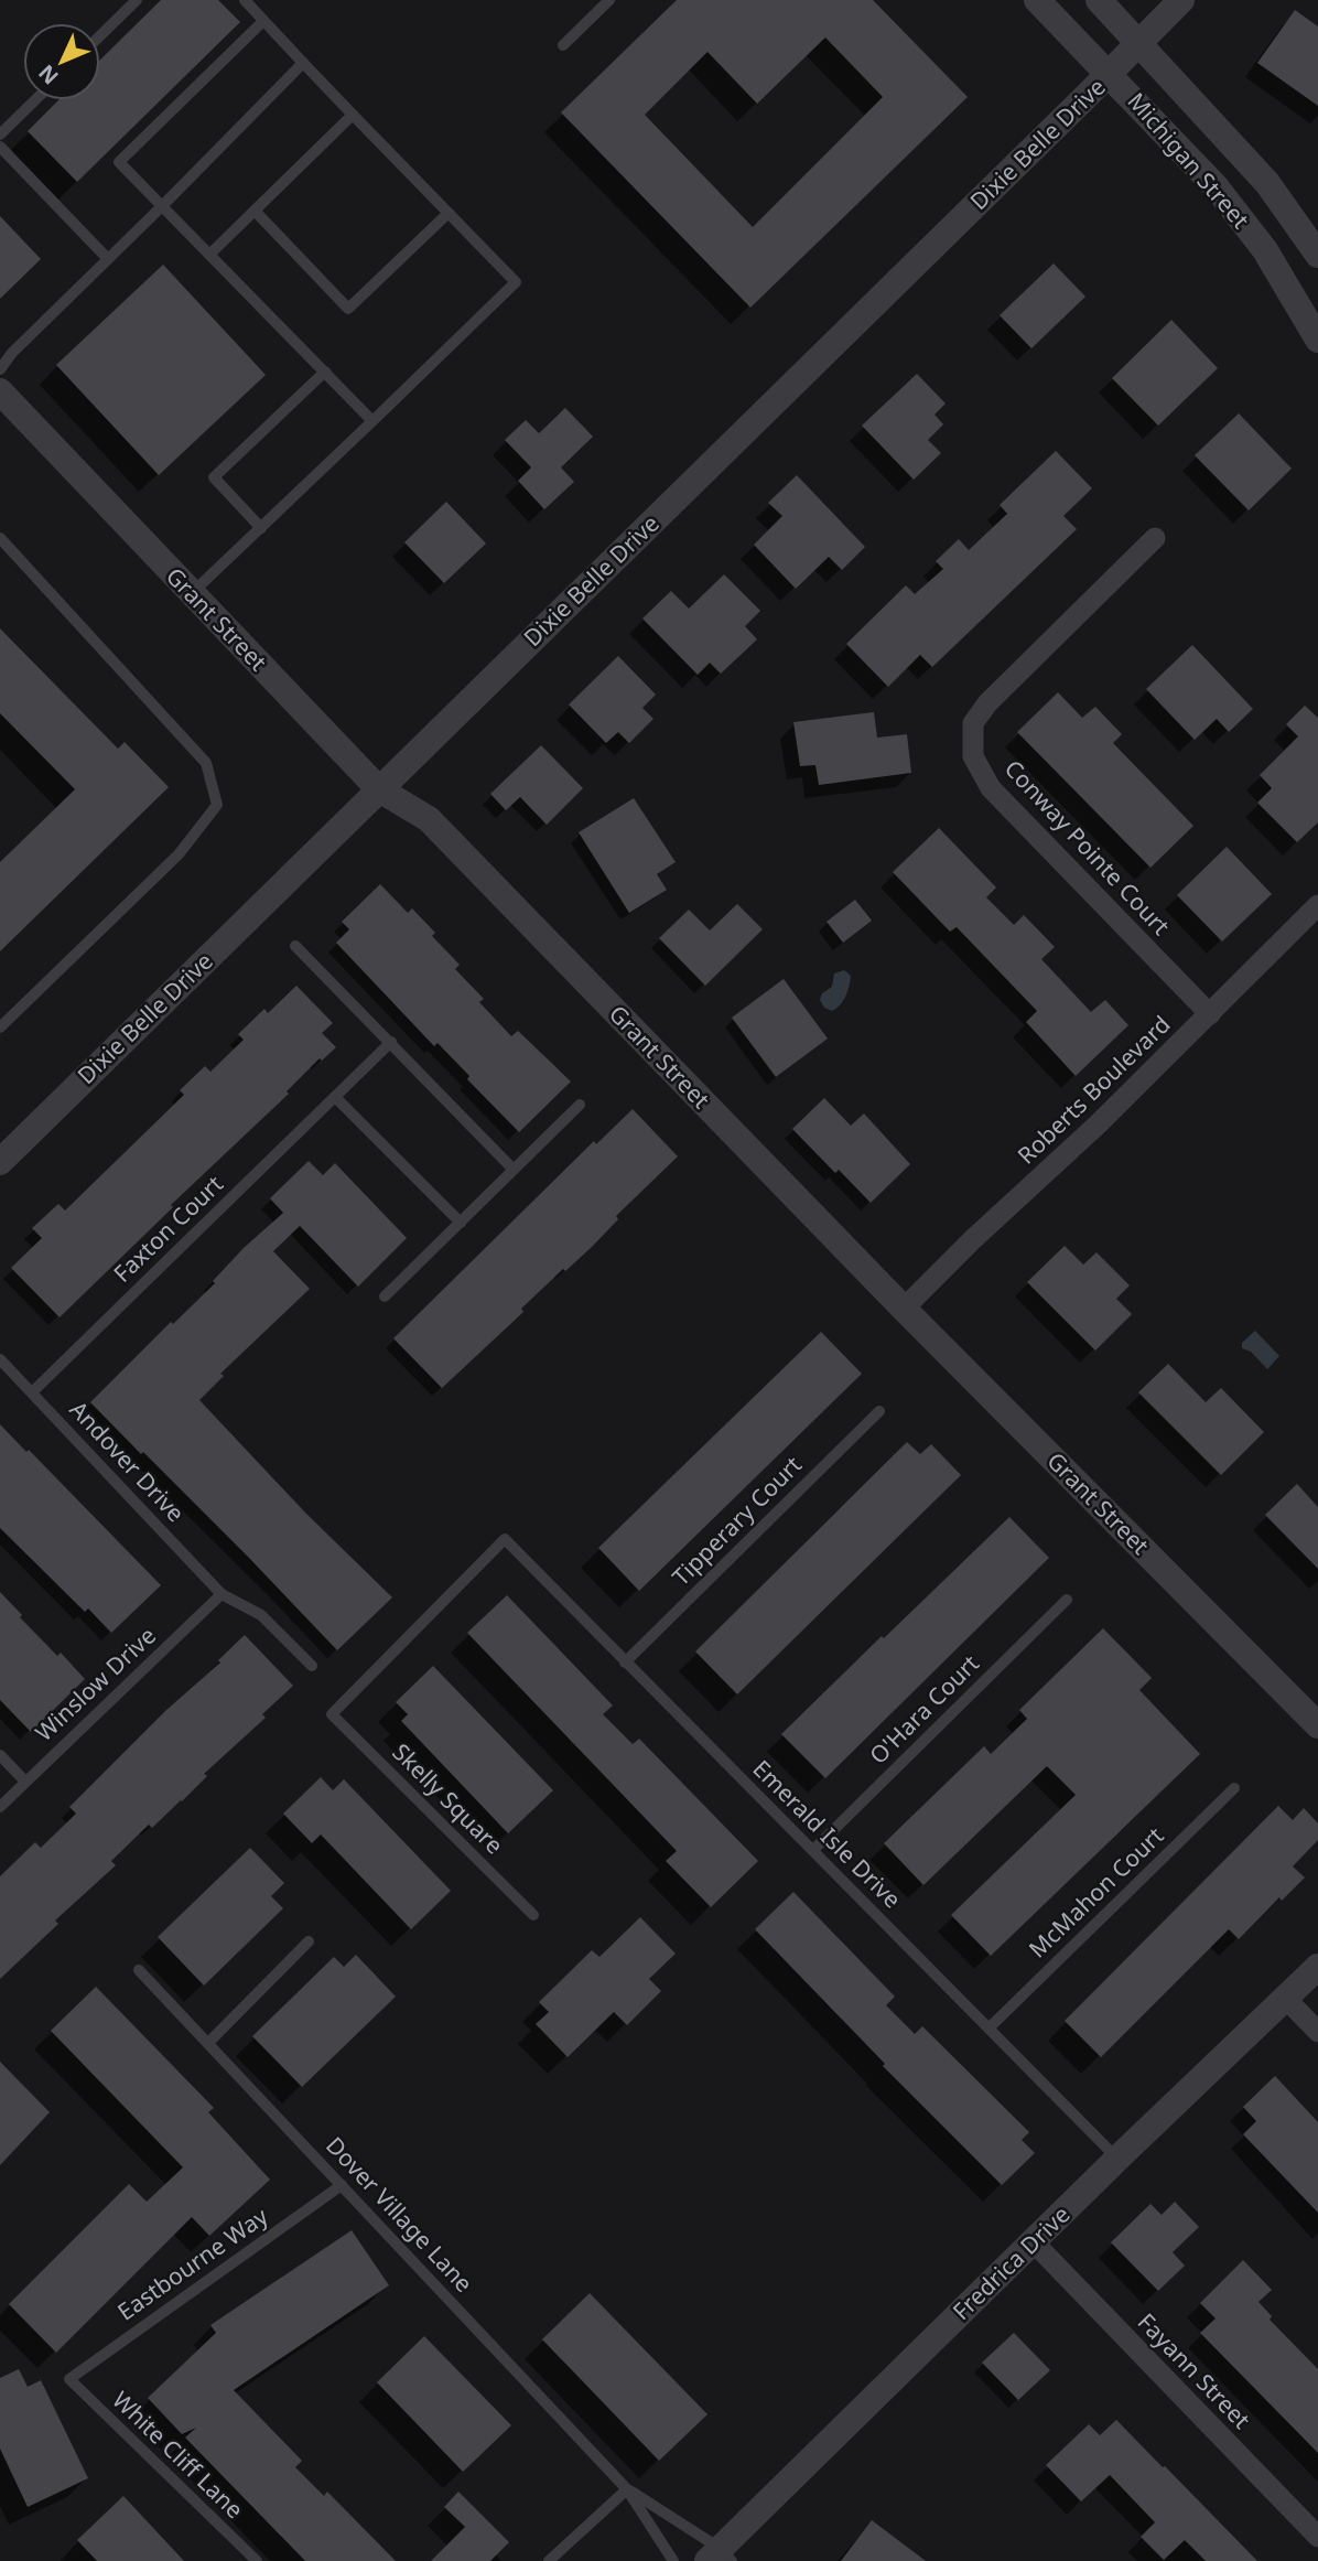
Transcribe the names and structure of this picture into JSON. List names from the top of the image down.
{
  "streets": {
    "street": [
      "Dixie Belle Drive",
      "Michigan Street",
      "Grant Street",
      "Conway Pointe Court",
      "Roberts Boulevard",
      "Fredrica Drive",
      "Fayann Street"
    ],
    "lane": [
      "Faxton Court",
      "Andover Drive",
      "Tipperary Court",
      "Winslow Drive",
      "O'Hara Court",
      "Skelly Square",
      "Emerald Isle Drive",
      "McMahon Court",
      "Dover Village Lane",
      "Eastbourne Way",
      "White Cliff Lane"
    ]
  },
  "crossings": [
    ["Dixie Belle Drive", "Michigan Street"],
    ["Dixie Belle Drive", "Grant Street"],
    ["Grant Street", "Roberts Boulevard"],
    ["Conway Pointe Court", "Roberts Boulevard"],
    ["Faxton Court", "Andover Drive"],
    ["Andover Drive", "Winslow Drive"],
    ["Tipperary Court", "Emerald Isle Drive"],
    ["O'Hara Court", "Emerald Isle Drive"],
    ["Skelly Square", "Emerald Isle Drive"],
    ["Emerald Isle Drive", "McMahon Court"],
    ["Emerald Isle Drive", "Fredrica Drive"],
    ["Dover Village Lane", "Fredrica Drive"],
    ["Dover Village Lane", "Eastbourne Way"],
    ["Fredrica Drive", "Fayann Street"],
    ["Eastbourne Way", "White Cliff Lane"]
  ],
  "north": "bottom left"
}
